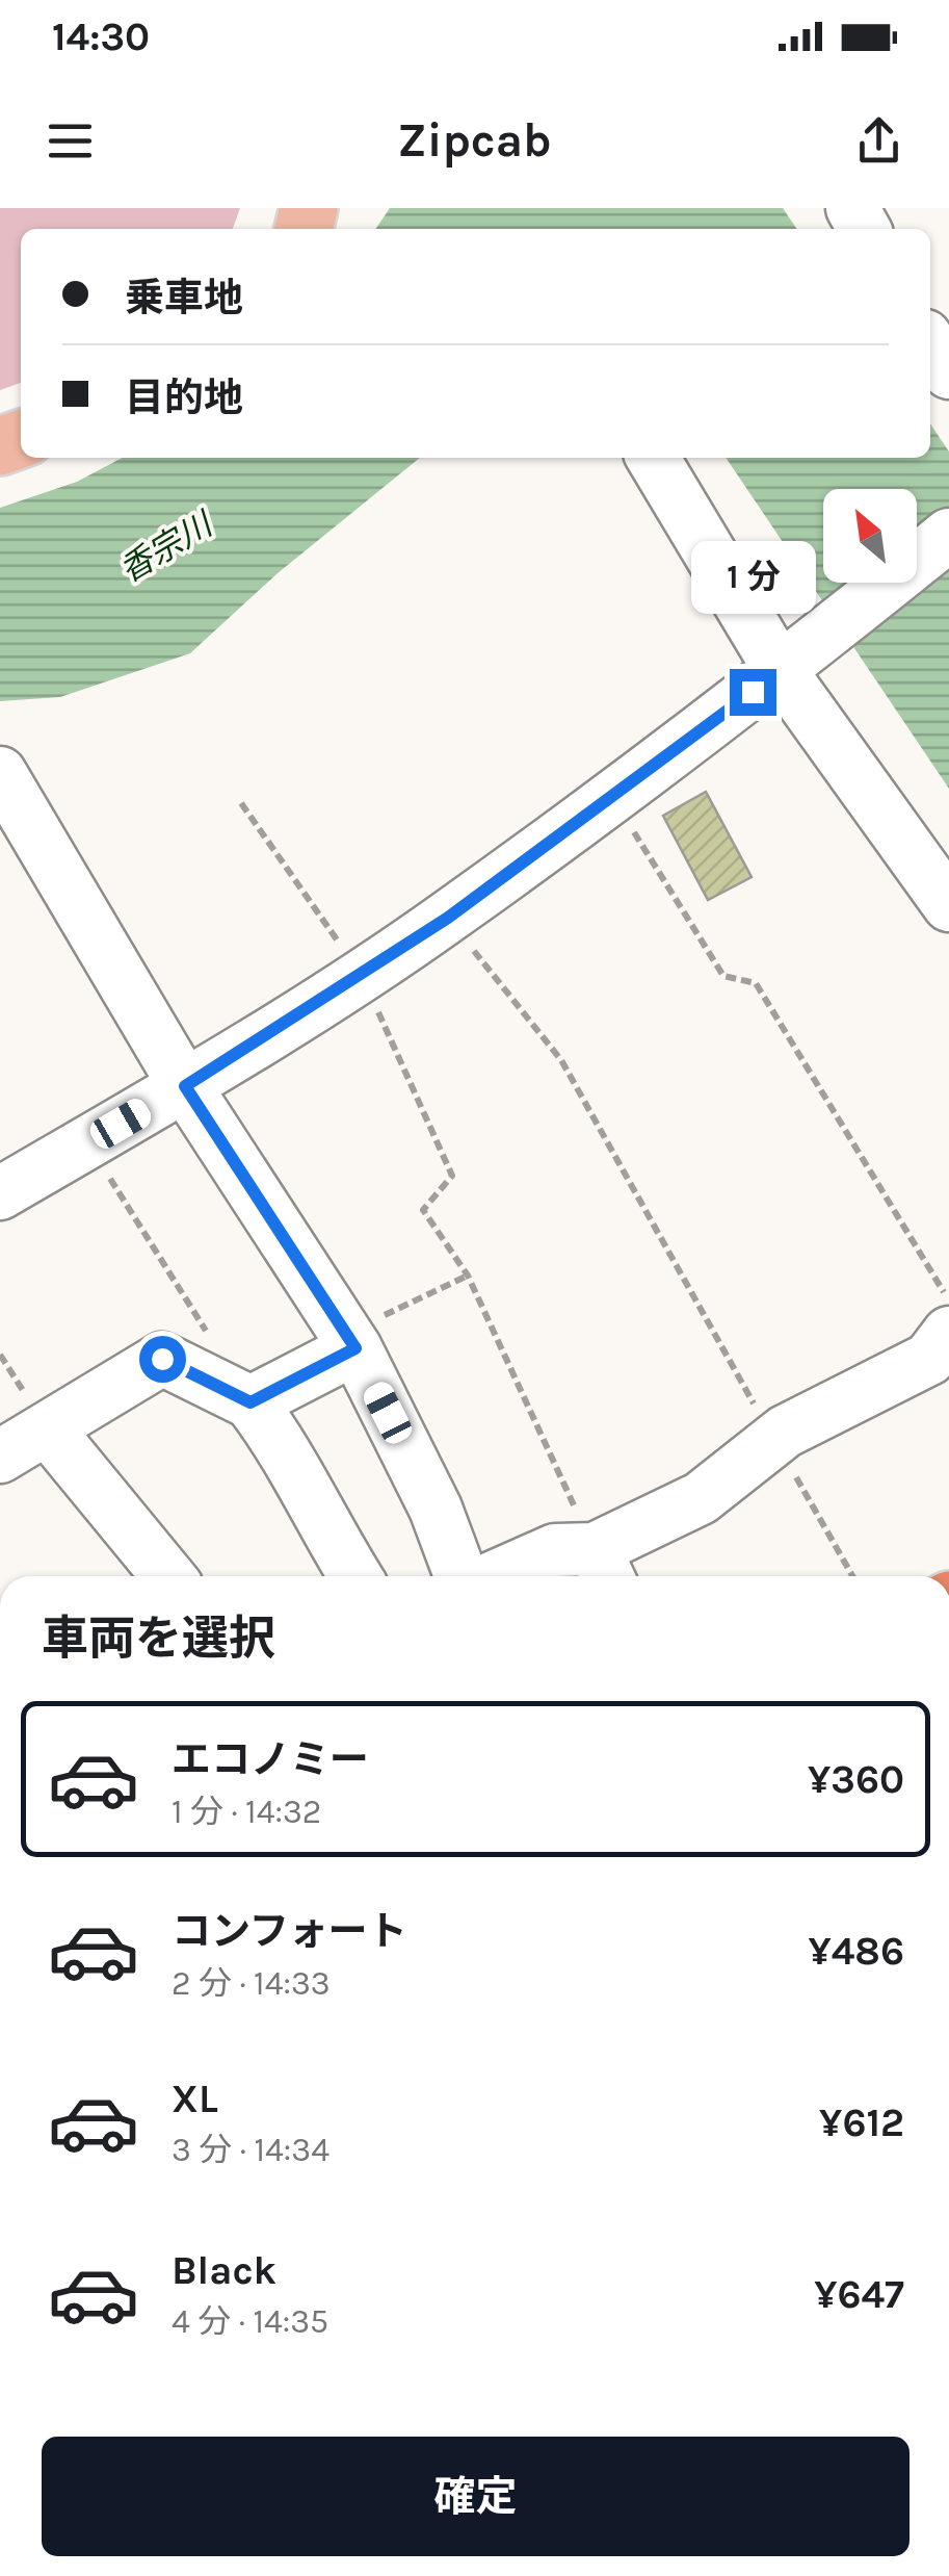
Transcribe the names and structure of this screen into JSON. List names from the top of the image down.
{
  "water": ["香宗川"],
  "north": "top left",
  "page": {
    "status": "14:30",
    "header": "Zipcab",
    "banner": ["乗車地", "目的地"],
    "bubble": "1 分",
    "heading": "車両を選択",
    "list": [
      {
        "name": "エコノミー",
        "note": "1 分 · 14:32",
        "value": "¥360"
      },
      {
        "name": "コンフォート",
        "note": "2 分 · 14:33",
        "value": "¥486"
      },
      {
        "name": "XL",
        "note": "3 分 · 14:34",
        "value": "¥612"
      },
      {
        "name": "Black",
        "note": "4 分 · 14:35",
        "value": "¥647"
      }
    ],
    "buttons": "確定"
  }
}
